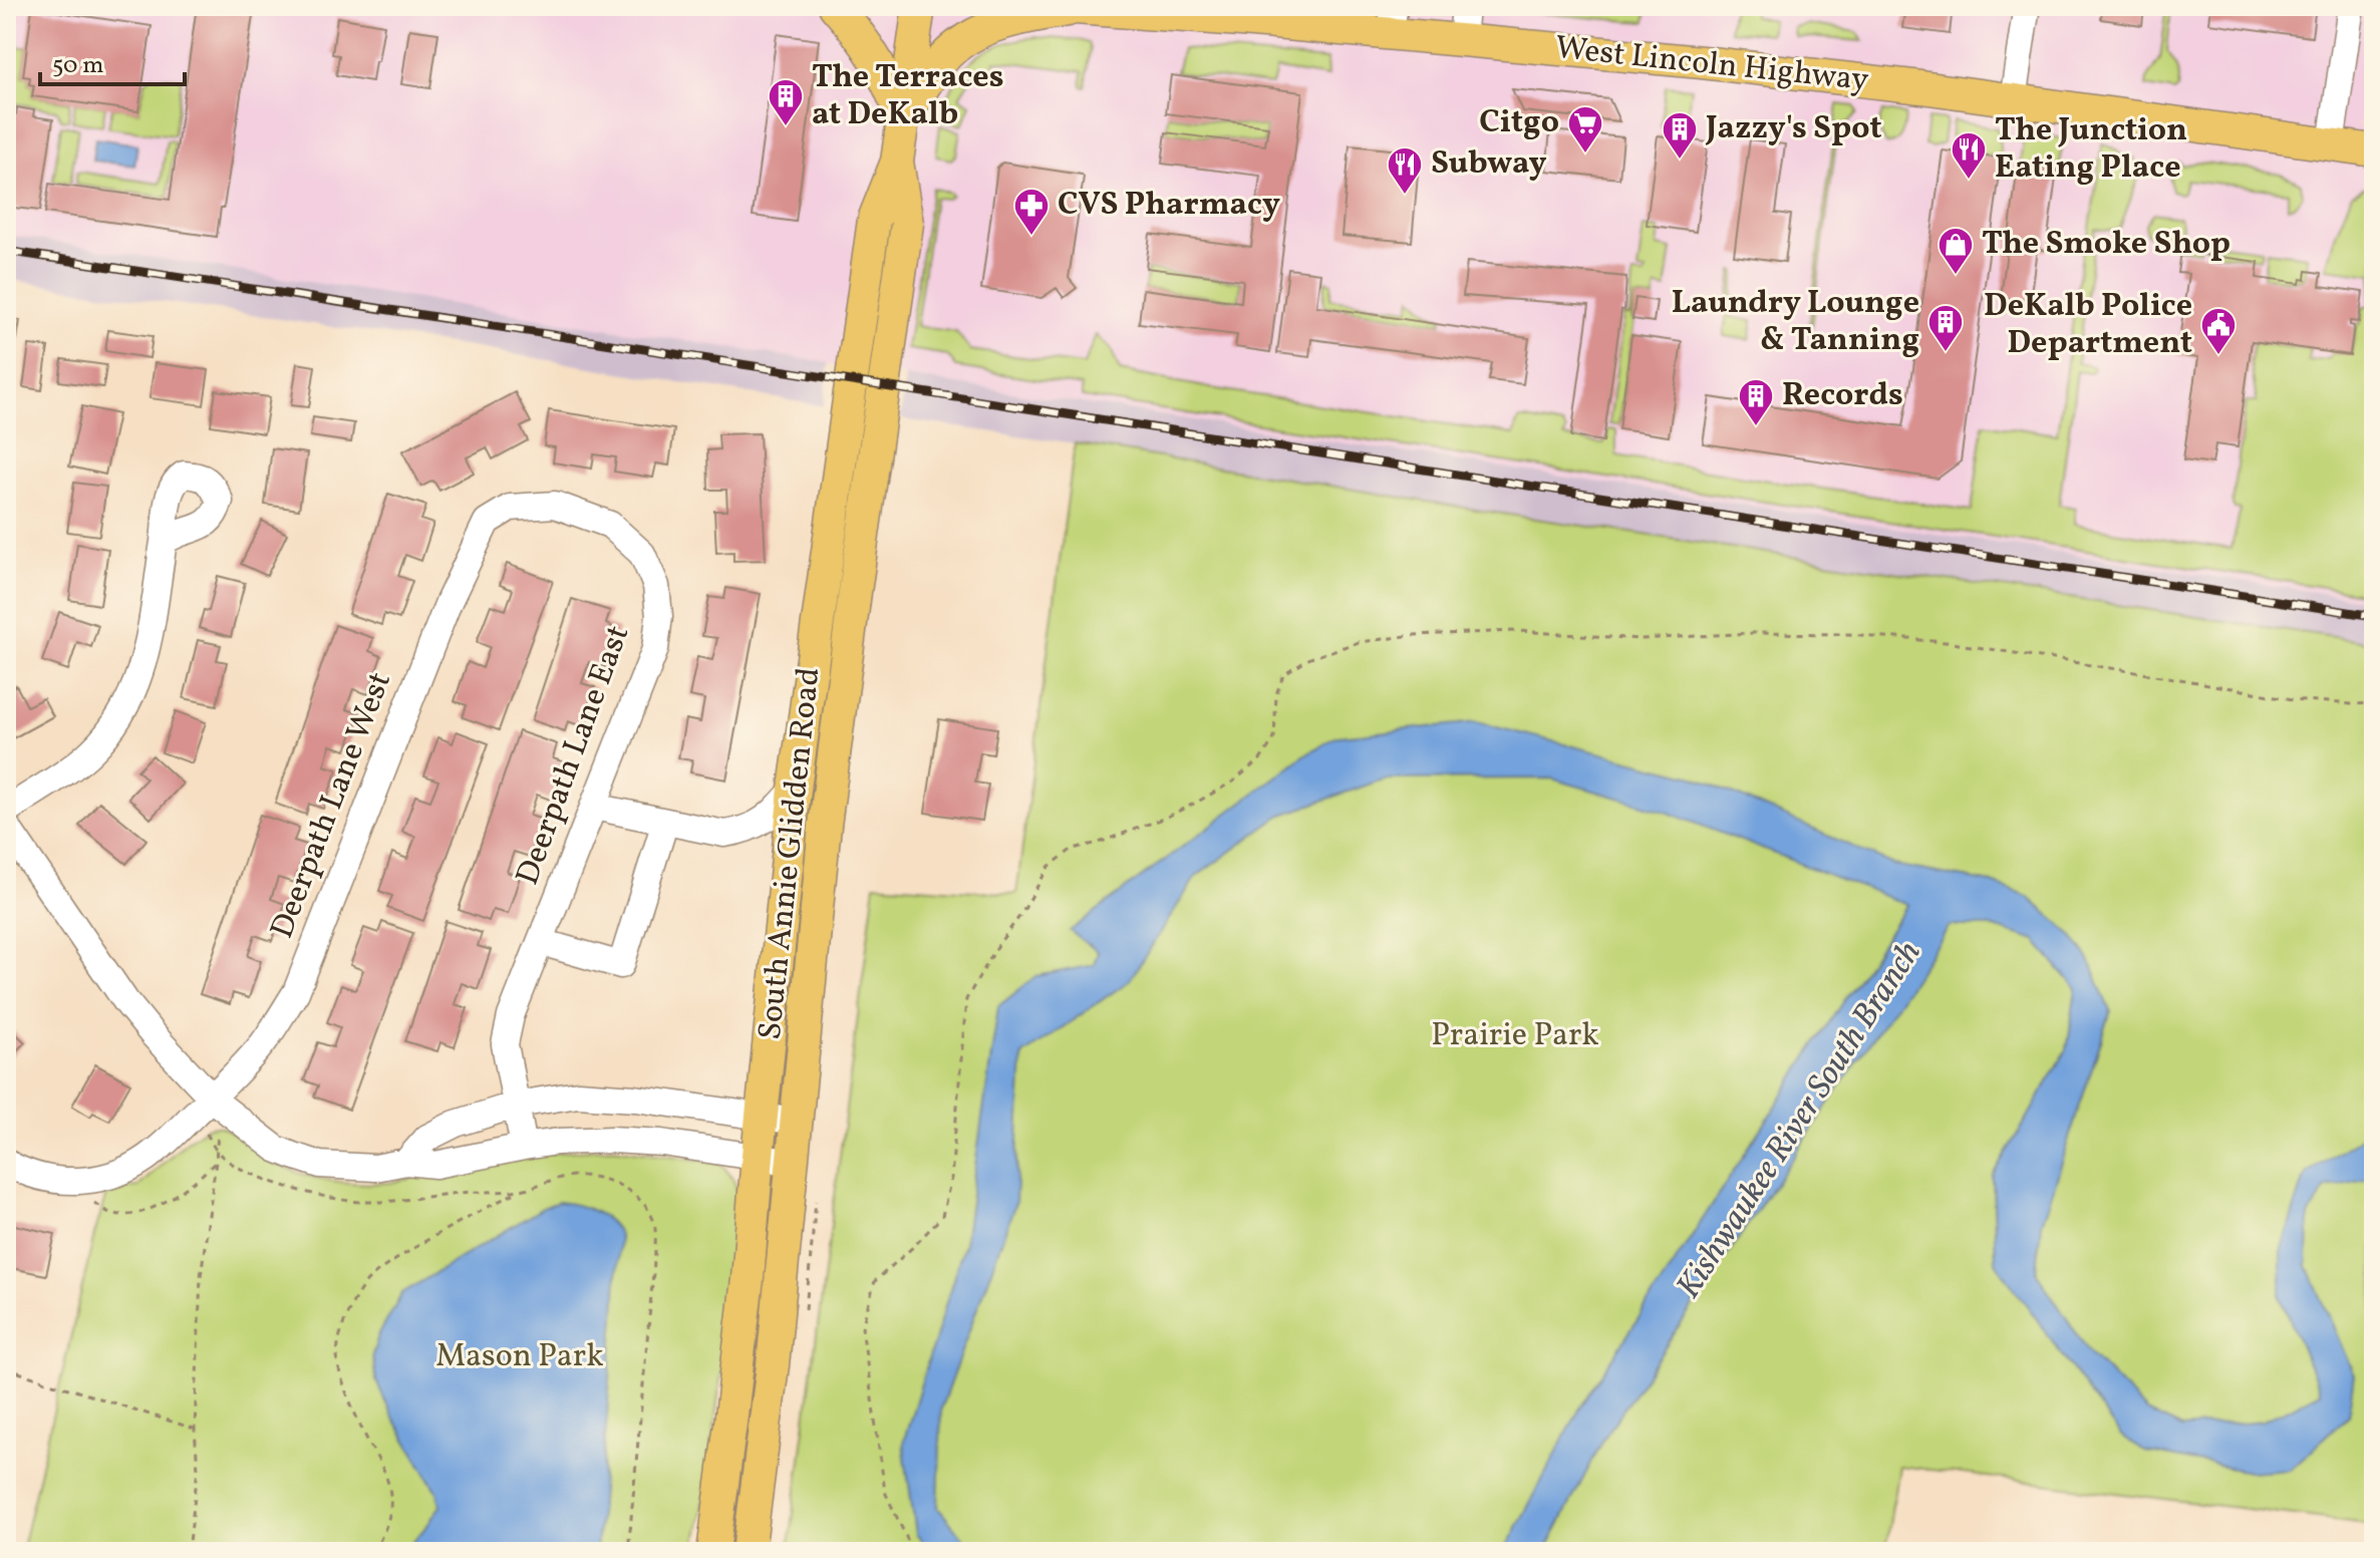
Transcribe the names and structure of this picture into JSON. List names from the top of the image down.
{
  "streets": {
    "main road": ["West Lincoln Highway", "South Annie Glidden Road"],
    "street": ["Deerpath Lane East", "Deerpath Lane West"]
  },
  "crossings": [
    ["West Lincoln Highway", "South Annie Glidden Road"],
    ["Deerpath Lane East", "Deerpath Lane West"]
  ],
  "water": ["Kishwaukee River South Branch"],
  "parks": ["Prairie Park", "Mason Park"],
  "places": {
    "building": [
      "The Terraces at DeKalb",
      "Jazzy's Spot",
      "Laundry Lounge & Tanning",
      "Records"
    ],
    "supermarket": ["Citgo"],
    "restaurant": ["The Junction Eating Place", "Subway"],
    "pharmacy": ["CVS Pharmacy"],
    "shop": ["The Smoke Shop"],
    "public building": ["DeKalb Police Department"]
  },
  "scale_bar": "50 m"
}
